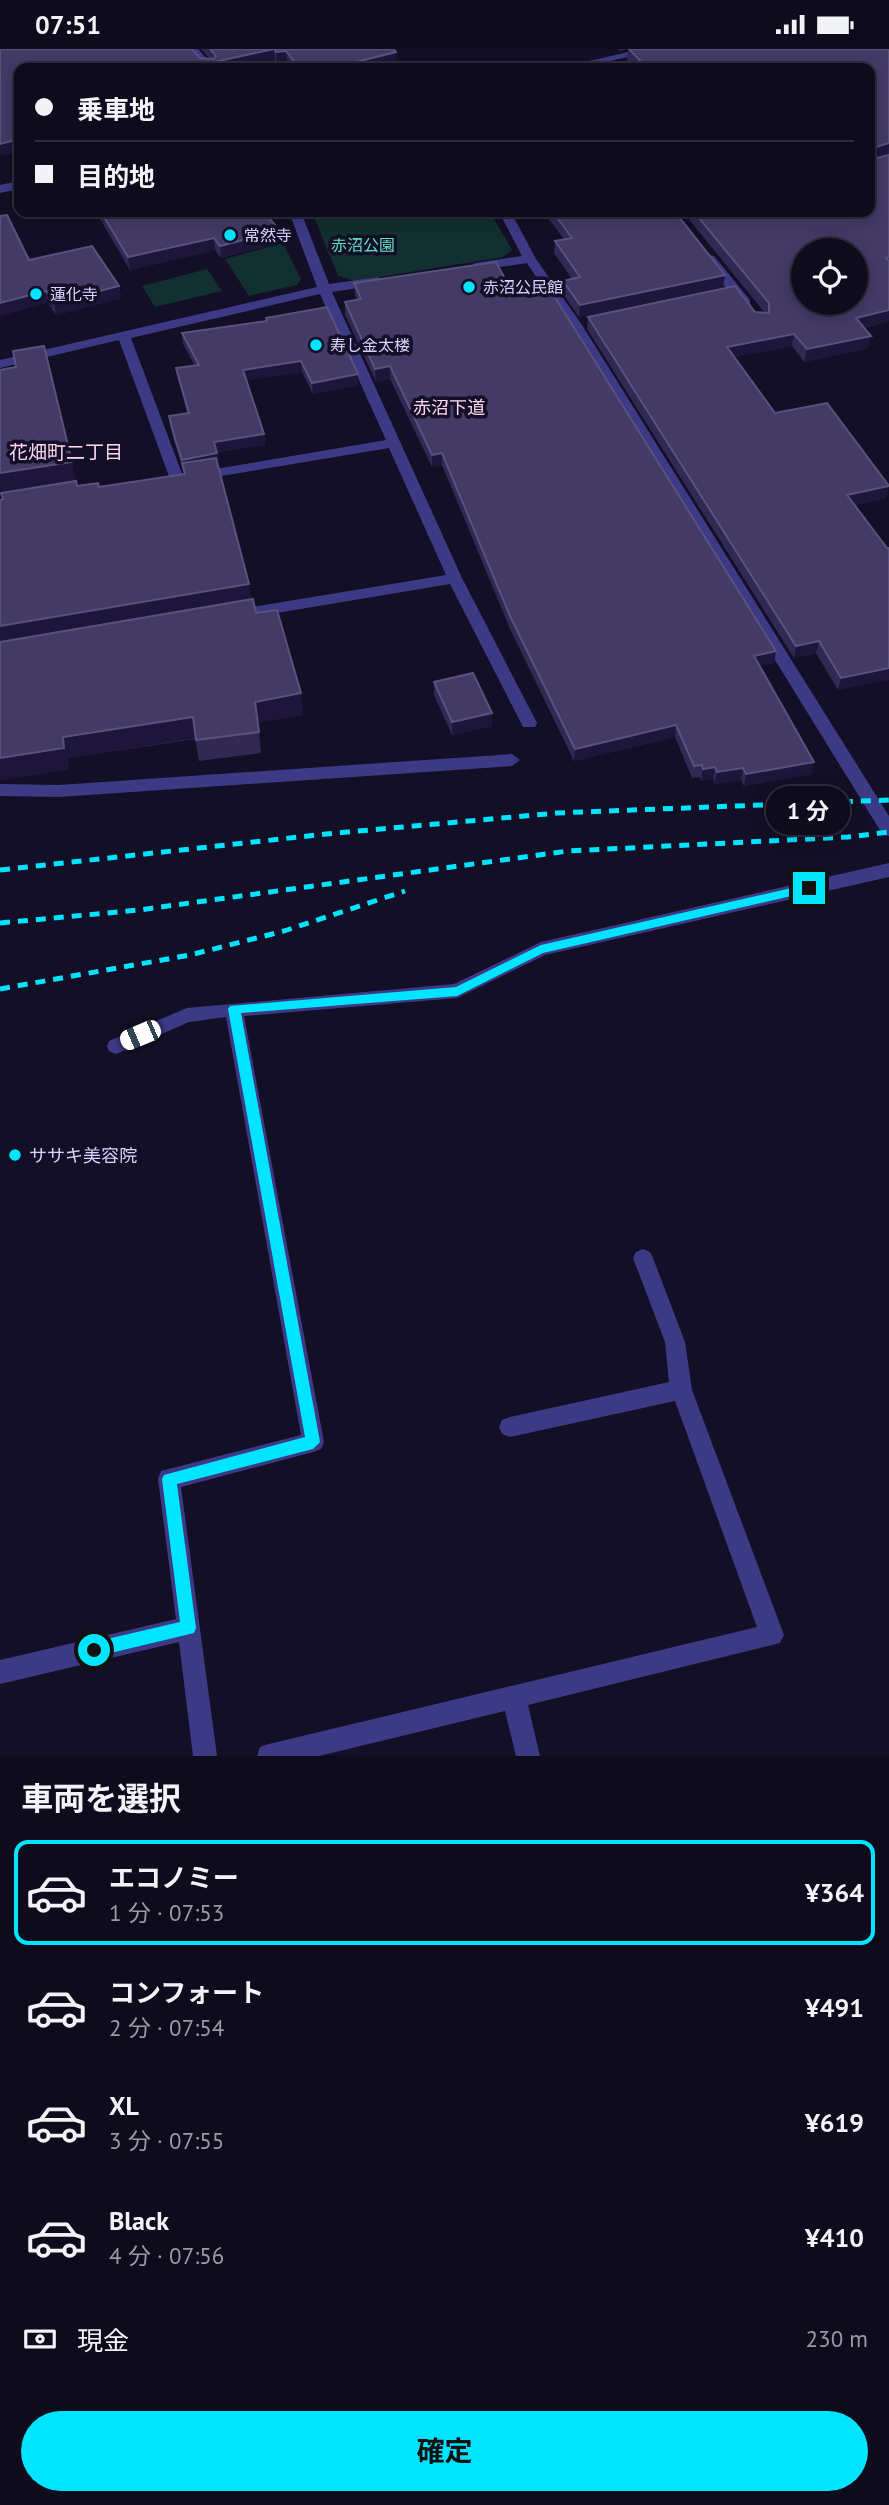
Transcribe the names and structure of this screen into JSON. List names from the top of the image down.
{
  "districts": ["赤沼下道", "花畑町二丁目"],
  "parks": ["赤沼公園"],
  "places": [
    "常然寺",
    "赤沼公民館",
    "蓮化寺",
    "寿し金太楼",
    "ササキ美容院"
  ],
  "page": {
    "status": "07:51",
    "banner": ["乗車地", "目的地"],
    "bubble": "1 分",
    "heading": "車両を選択",
    "list": [
      {
        "name": "エコノミー",
        "note": "1 分 · 07:53",
        "value": "¥364"
      },
      {
        "name": "コンフォート",
        "note": "2 分 · 07:54",
        "value": "¥491"
      },
      {
        "name": "XL",
        "note": "3 分 · 07:55",
        "value": "¥619"
      },
      {
        "name": "Black",
        "note": "4 分 · 07:56",
        "value": "¥410"
      }
    ],
    "pay": ["現金", "230 m"],
    "buttons": "確定"
  }
}
